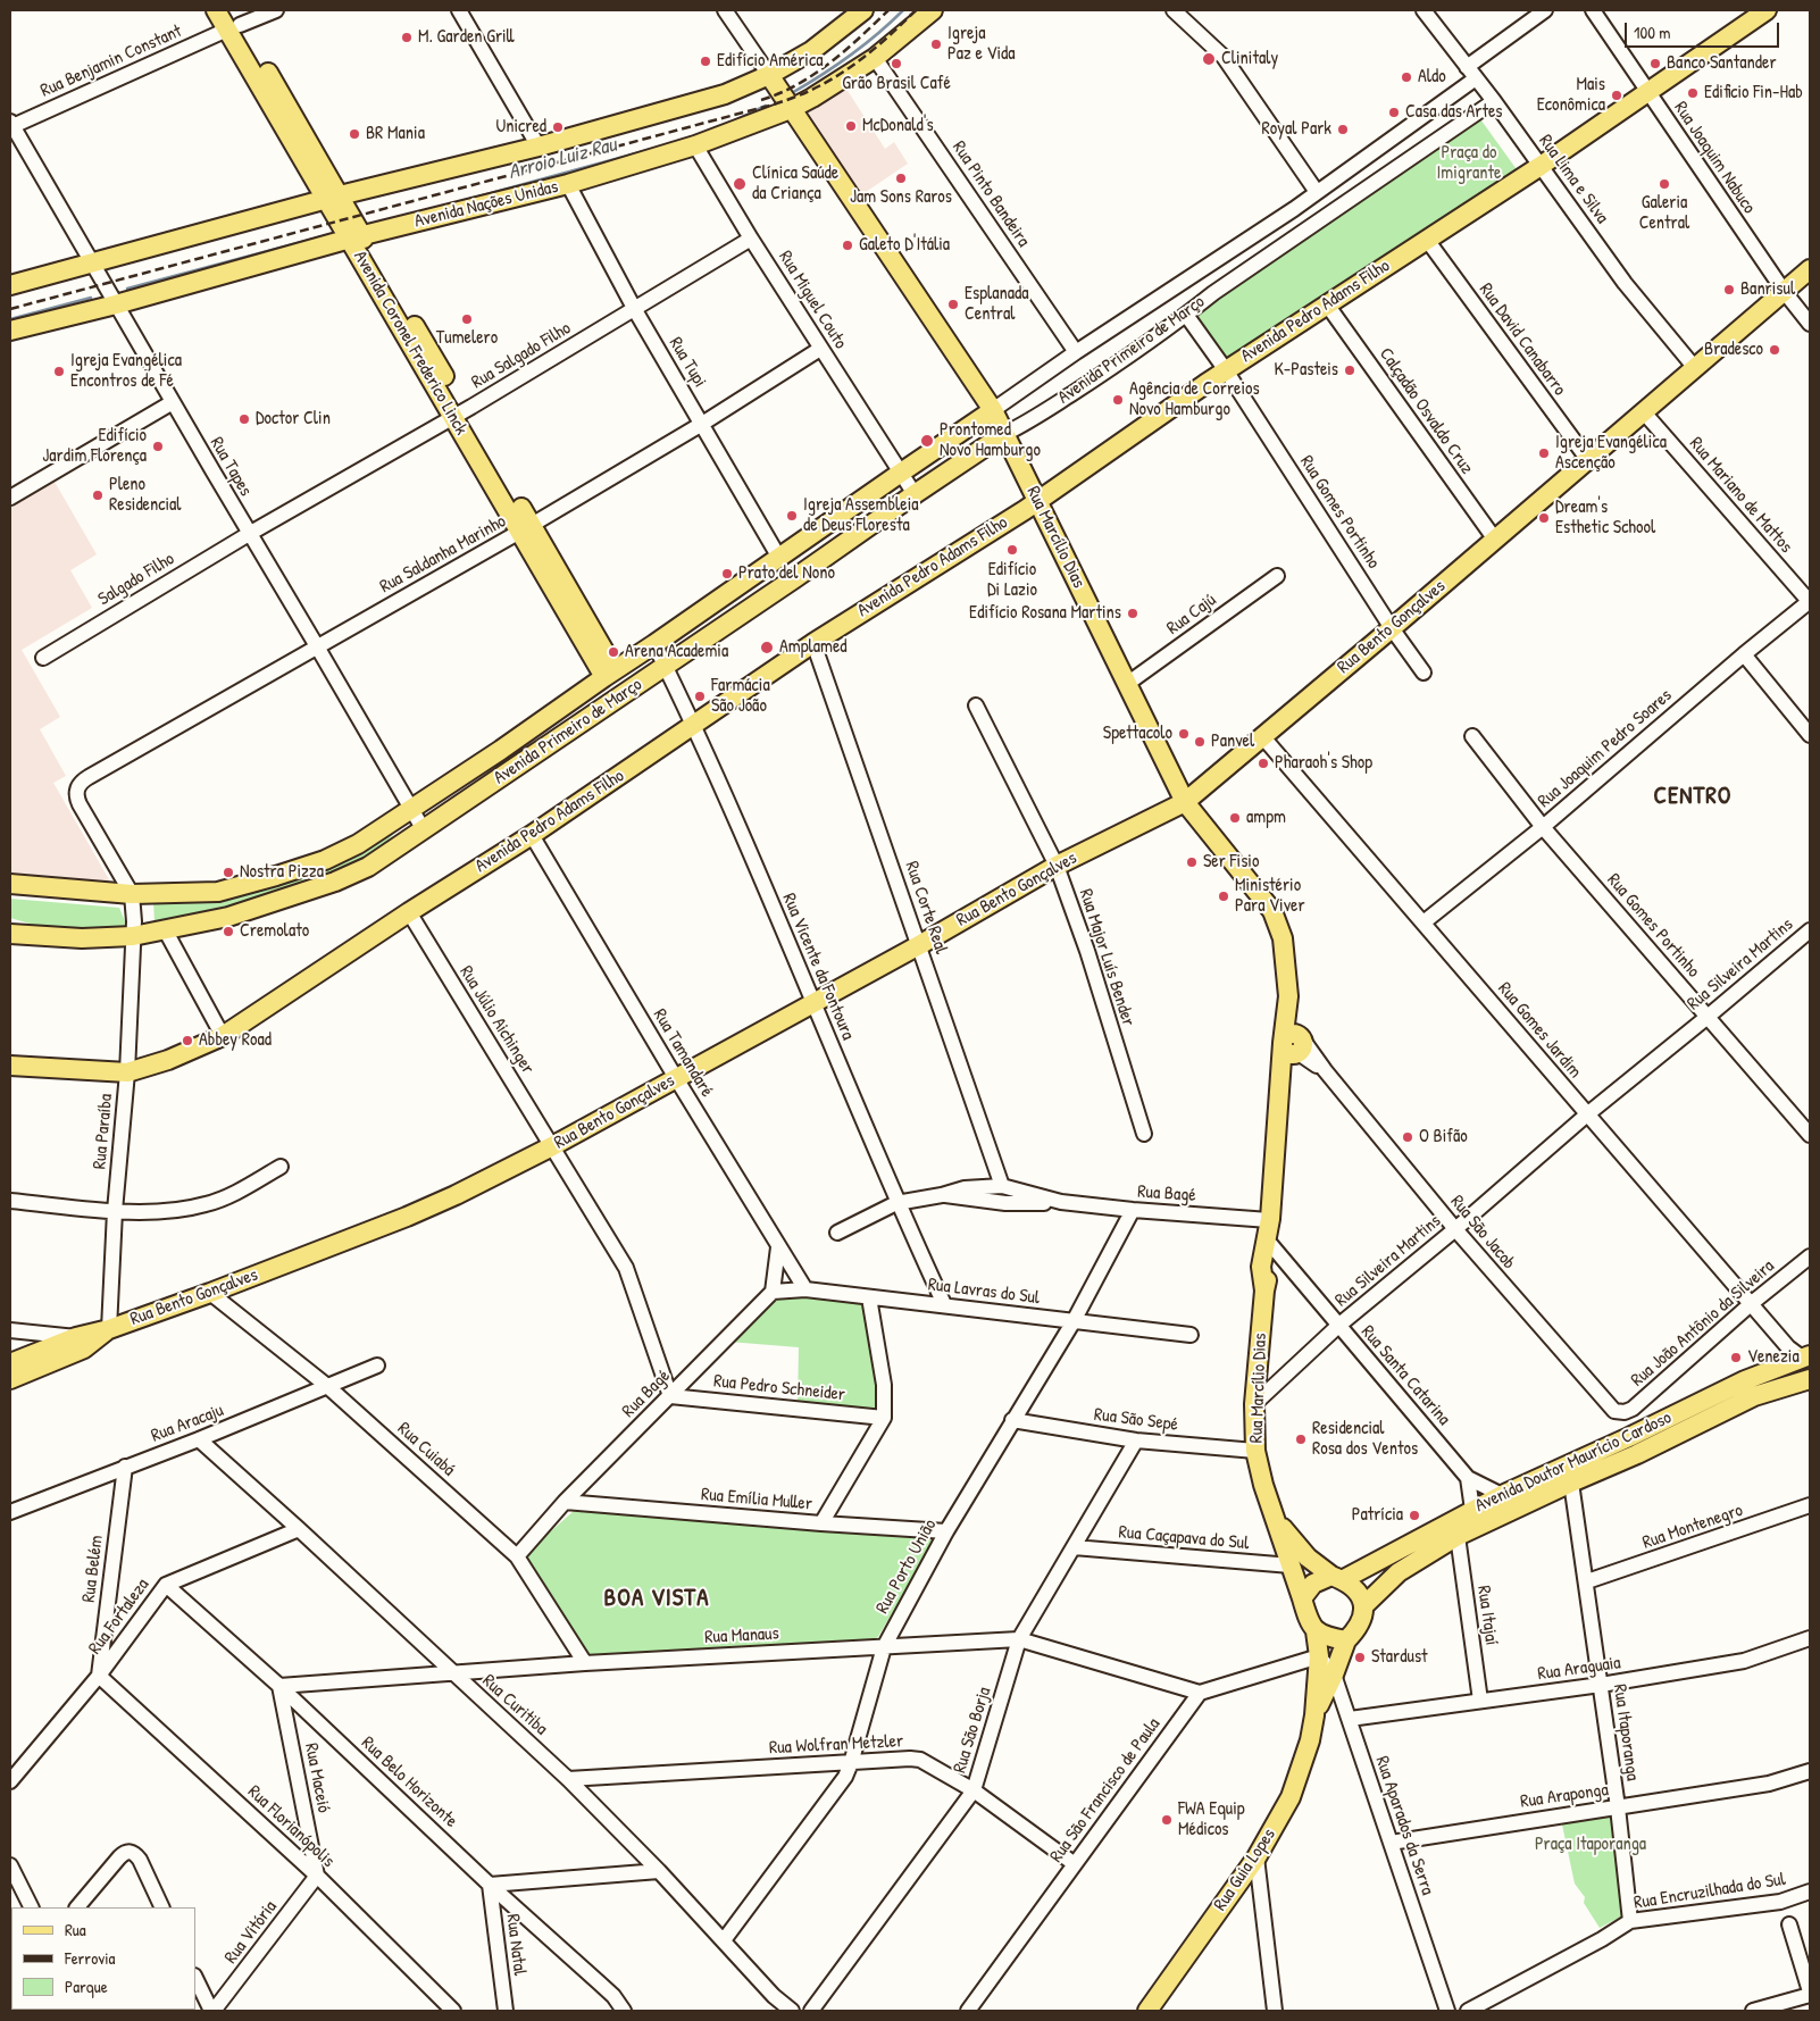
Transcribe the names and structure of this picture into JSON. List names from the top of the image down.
{
  "streets": {
    "main road": [
      "Avenida Nações Unidas",
      "Avenida Pedro Adams Filho",
      "Avenida Coronel Frederico Linck",
      "Avenida Primeiro de Março",
      "Rua Marcílio Dias",
      "Rua Bento Gonçalves",
      "Avenida Doutor Maurício Cardoso",
      "Rua Guia Lopes"
    ],
    "street": [
      "Rua Benjamin Constant",
      "Rua Joaquim Nabuco",
      "Rua Lima e Silva",
      "Rua Pinto Bandeira",
      "Rua Miguel Couto",
      "Rua David Canabarro",
      "Rua Salgado Filho",
      "Rua Tupi",
      "Calçadão Osvaldo Cruz",
      "Rua Tapes",
      "Rua Mariano de Mattos",
      "Rua Gomes Portinho",
      "Rua Saldanha Marinho",
      "Salgado Filho",
      "Rua Cajú",
      "Rua Joaquim Pedro Soares",
      "Rua Corte Real",
      "Rua Major Luís Bender",
      "Rua Silveira Martins",
      "Rua Vicente da Fontoura",
      "Rua Júlio Aichinger",
      "Rua Gomes Jardim",
      "Rua Tamandaré",
      "Rua Paraíba",
      "Rua Bagé",
      "Rua São Jacob",
      "Rua Lavras do Sul",
      "Rua João Antônio da Silveira",
      "Rua Santa Catarina",
      "Rua Pedro Schneider",
      "Rua São Sepé",
      "Rua Aracaju",
      "Rua Cuiabá",
      "Rua Emília Muller",
      "Rua Montenegro",
      "Rua Caçapava do Sul",
      "Rua Porto União",
      "Rua Belém",
      "Rua Itajaí",
      "Rua Fortaleza",
      "Rua Manaus",
      "Rua Araguaia",
      "Rua Curitiba",
      "Rua São Borja",
      "Rua Itaporanga",
      "Rua Wolfran Metzler",
      "Rua Maceió",
      "Rua Belo Horizonte",
      "Rua São Francisco de Paula",
      "Rua Araponga",
      "Rua Aparados da Serra",
      "Rua Florianópolis",
      "Rua Encruzilhada do Sul",
      "Rua Vitória",
      "Rua Natal"
    ]
  },
  "crossings": [
    ["Rua Benjamin Constant", "Avenida Coronel Frederico Linck"],
    ["Rua Benjamin Constant", "Rua Tapes"],
    ["Rua Joaquim Nabuco", "Avenida Pedro Adams Filho"],
    ["Rua Joaquim Nabuco", "Rua Bento Gonçalves"],
    ["Rua Lima e Silva", "Avenida Pedro Adams Filho"],
    ["Rua Lima e Silva", "Avenida Primeiro de Março"],
    ["Rua Lima e Silva", "Rua Bento Gonçalves"],
    ["Rua Pinto Bandeira", "Avenida Nações Unidas"],
    ["Rua Pinto Bandeira", "Avenida Primeiro de Março"],
    ["Avenida Nações Unidas", "Rua Miguel Couto"],
    ["Avenida Nações Unidas", "Avenida Coronel Frederico Linck"],
    ["Avenida Nações Unidas", "Rua Tupi"],
    ["Avenida Nações Unidas", "Rua Tapes"],
    ["Avenida Nações Unidas", "Rua Marcílio Dias"],
    ["Rua Miguel Couto", "Avenida Primeiro de Março"],
    ["Rua Miguel Couto", "Rua Salgado Filho"],
    ["Rua Miguel Couto", "Rua Saldanha Marinho"],
    ["Avenida Pedro Adams Filho", "Rua David Canabarro"],
    ["Avenida Pedro Adams Filho", "Calçadão Osvaldo Cruz"],
    ["Avenida Pedro Adams Filho", "Rua Gomes Portinho"],
    ["Avenida Pedro Adams Filho", "Rua Marcílio Dias"],
    ["Avenida Pedro Adams Filho", "Rua Corte Real"],
    ["Avenida Pedro Adams Filho", "Rua Vicente da Fontoura"],
    ["Avenida Pedro Adams Filho", "Rua Júlio Aichinger"],
    ["Avenida Pedro Adams Filho", "Rua Tamandaré"],
    ["Avenida Pedro Adams Filho", "Rua Paraíba"],
    ["Rua David Canabarro", "Rua Bento Gonçalves"],
    ["Avenida Coronel Frederico Linck", "Avenida Primeiro de Março"],
    ["Avenida Coronel Frederico Linck", "Rua Salgado Filho"],
    ["Avenida Coronel Frederico Linck", "Rua Saldanha Marinho"],
    ["Avenida Primeiro de Março", "Rua Tupi"],
    ["Avenida Primeiro de Março", "Rua Tapes"],
    ["Avenida Primeiro de Março", "Rua Gomes Portinho"],
    ["Avenida Primeiro de Março", "Rua Marcílio Dias"],
    ["Avenida Primeiro de Março", "Rua Saldanha Marinho"],
    ["Avenida Primeiro de Março", "Rua Vicente da Fontoura"],
    ["Avenida Primeiro de Março", "Rua Paraíba"],
    ["Rua Salgado Filho", "Rua Tupi"],
    ["Rua Salgado Filho", "Rua Tapes"],
    ["Rua Salgado Filho", "Salgado Filho"],
    ["Rua Tupi", "Rua Saldanha Marinho"],
    ["Calçadão Osvaldo Cruz", "Rua Bento Gonçalves"],
    ["Rua Tapes", "Rua Saldanha Marinho"],
    ["Rua Tapes", "Salgado Filho"],
    ["Rua Mariano de Mattos", "Rua Bento Gonçalves"],
    ["Rua Mariano de Mattos", "Rua Joaquim Pedro Soares"],
    ["Rua Gomes Portinho", "Rua Bento Gonçalves"],
    ["Rua Gomes Portinho", "Rua Joaquim Pedro Soares"],
    ["Rua Gomes Portinho", "Rua Silveira Martins"],
    ["Rua Marcílio Dias", "Rua Cajú"],
    ["Rua Marcílio Dias", "Rua Bento Gonçalves"],
    ["Rua Marcílio Dias", "Rua Silveira Martins"],
    ["Rua Marcílio Dias", "Rua Bagé"],
    ["Rua Marcílio Dias", "Rua São Jacob"],
    ["Rua Marcílio Dias", "Rua Santa Catarina"],
    ["Rua Marcílio Dias", "Rua São Sepé"],
    ["Rua Marcílio Dias", "Avenida Doutor Maurício Cardoso"],
    ["Rua Marcílio Dias", "Rua Caçapava do Sul"],
    ["Rua Marcílio Dias", "Rua Guia Lopes"],
    ["Rua Saldanha Marinho", "Rua Paraíba"],
    ["Rua Bento Gonçalves", "Rua Corte Real"],
    ["Rua Bento Gonçalves", "Rua Major Luís Bender"],
    ["Rua Bento Gonçalves", "Rua Vicente da Fontoura"],
    ["Rua Bento Gonçalves", "Rua Júlio Aichinger"],
    ["Rua Bento Gonçalves", "Rua Gomes Jardim"],
    ["Rua Bento Gonçalves", "Rua Tamandaré"],
    ["Rua Bento Gonçalves", "Rua Paraíba"],
    ["Rua Bento Gonçalves", "Rua Cuiabá"],
    ["Rua Joaquim Pedro Soares", "Rua Gomes Jardim"],
    ["Rua Corte Real", "Rua Bagé"],
    ["Rua Silveira Martins", "Rua Gomes Jardim"],
    ["Rua Silveira Martins", "Rua São Jacob"],
    ["Rua Silveira Martins", "Rua Santa Catarina"],
    ["Rua Vicente da Fontoura", "Rua Bagé"],
    ["Rua Vicente da Fontoura", "Rua Lavras do Sul"],
    ["Rua Júlio Aichinger", "Rua Bagé"],
    ["Rua Júlio Aichinger", "Rua Pedro Schneider"],
    ["Rua Gomes Jardim", "Rua João Antônio da Silveira"],
    ["Rua Gomes Jardim", "Avenida Doutor Maurício Cardoso"],
    ["Rua Tamandaré", "Rua Lavras do Sul"],
    ["Rua Bagé", "Rua Lavras do Sul"],
    ["Rua Bagé", "Rua Pedro Schneider"],
    ["Rua Bagé", "Rua Cuiabá"],
    ["Rua Bagé", "Rua Emília Muller"],
    ["Rua Bagé", "Rua Porto União"],
    ["Rua São Jacob", "Rua João Antônio da Silveira"],
    ["Rua Lavras do Sul", "Rua Porto União"],
    ["Rua Santa Catarina", "Avenida Doutor Maurício Cardoso"],
    ["Rua São Sepé", "Rua Porto União"],
    ["Rua São Sepé", "Rua São Borja"],
    ["Rua Aracaju", "Rua Cuiabá"],
    ["Rua Aracaju", "Rua Belém"],
    ["Rua Aracaju", "Rua Curitiba"],
    ["Rua Cuiabá", "Rua Manaus"],
    ["Avenida Doutor Maurício Cardoso", "Rua Itajaí"],
    ["Avenida Doutor Maurício Cardoso", "Rua Itaporanga"],
    ["Avenida Doutor Maurício Cardoso", "Rua Guia Lopes"],
    ["Rua Emília Muller", "Rua Porto União"],
    ["Rua Montenegro", "Rua Itaporanga"],
    ["Rua Caçapava do Sul", "Rua São Borja"],
    ["Rua Porto União", "Rua Manaus"],
    ["Rua Porto União", "Rua Curitiba"],
    ["Rua Porto União", "Rua Wolfran Metzler"],
    ["Rua Belém", "Rua Fortaleza"],
    ["Rua Belém", "Rua Florianópolis"],
    ["Rua Itajaí", "Rua Araguaia"],
    ["Rua Fortaleza", "Rua Curitiba"],
    ["Rua Fortaleza", "Rua Belo Horizonte"],
    ["Rua Fortaleza", "Rua Florianópolis"],
    ["Rua Manaus", "Rua Curitiba"],
    ["Rua Manaus", "Rua São Borja"],
    ["Rua Manaus", "Rua Maceió"],
    ["Rua Manaus", "Rua Belo Horizonte"],
    ["Rua Manaus", "Rua São Francisco de Paula"],
    ["Rua Araguaia", "Rua Itaporanga"],
    ["Rua Araguaia", "Rua Aparados da Serra"],
    ["Rua Curitiba", "Rua Wolfran Metzler"],
    ["Rua São Borja", "Rua Wolfran Metzler"],
    ["Rua Itaporanga", "Rua Araponga"],
    ["Rua Itaporanga", "Rua Encruzilhada do Sul"],
    ["Rua Wolfran Metzler", "Rua São Francisco de Paula"],
    ["Rua Maceió", "Rua Belo Horizonte"],
    ["Rua Maceió", "Rua Florianópolis"],
    ["Rua Maceió", "Rua Vitória"],
    ["Rua Belo Horizonte", "Rua Natal"],
    ["Rua Araponga", "Rua Aparados da Serra"],
    ["Rua Aparados da Serra", "Rua Guia Lopes"],
    ["Rua Florianópolis", "Rua Vitória"]
  ],
  "districts": ["CENTRO", "BOA VISTA"],
  "water": ["Arroio Luiz Rau"],
  "parks": ["Praça do Imigrante", "Praça Itaporanga"],
  "places": [
    "M. Garden Grill",
    "Igreja Paz e Vida",
    "Clinitaly",
    "Edifício América",
    "Grão Brasil Café",
    "Banco Santander",
    "Aldo",
    "Edificio Fin-Hab",
    "Mais Econômica",
    "Casa das Artes",
    "McDonald's",
    "Unicred",
    "Royal Park",
    "BR Mania",
    "Jam Sons Raros",
    "Clínica Saúde da Criança",
    "Galeria Central",
    "Galeto D'Itália",
    "Banrisul",
    "Esplanada Central",
    "Tumelero",
    "Bradesco",
    "K-Pasteis",
    "Igreja Evangélica Encontros de Fé",
    "Agência de Correios Novo Hamburgo",
    "Doctor Clin",
    "Prontomed Novo Hamburgo",
    "Edifício Jardim Florença",
    "Igreja Evangélica Ascenção",
    "Pleno Residencial",
    "Igreja Assembleia de Deus Floresta",
    "Dream's Esthetic School",
    "Edifício Di Lazio",
    "Prato del Nono",
    "Edifício Rosana Martins",
    "Amplamed",
    "Arena Academia",
    "Farmácia São João",
    "Spettacolo",
    "Panvel",
    "Pharaoh's Shop",
    "ampm",
    "Ser Fisio",
    "Nostra Pizza",
    "Ministério Para Viver",
    "Cremolato",
    "Abbey Road",
    "O Bifão",
    "Venezia",
    "Residencial Rosa dos Ventos",
    "Patrícia",
    "Stardust",
    "FWA Equip Médicos"
  ],
  "legend": ["Rua", "Ferrovia", "Parque"],
  "scale_bar": "100 m"
}
